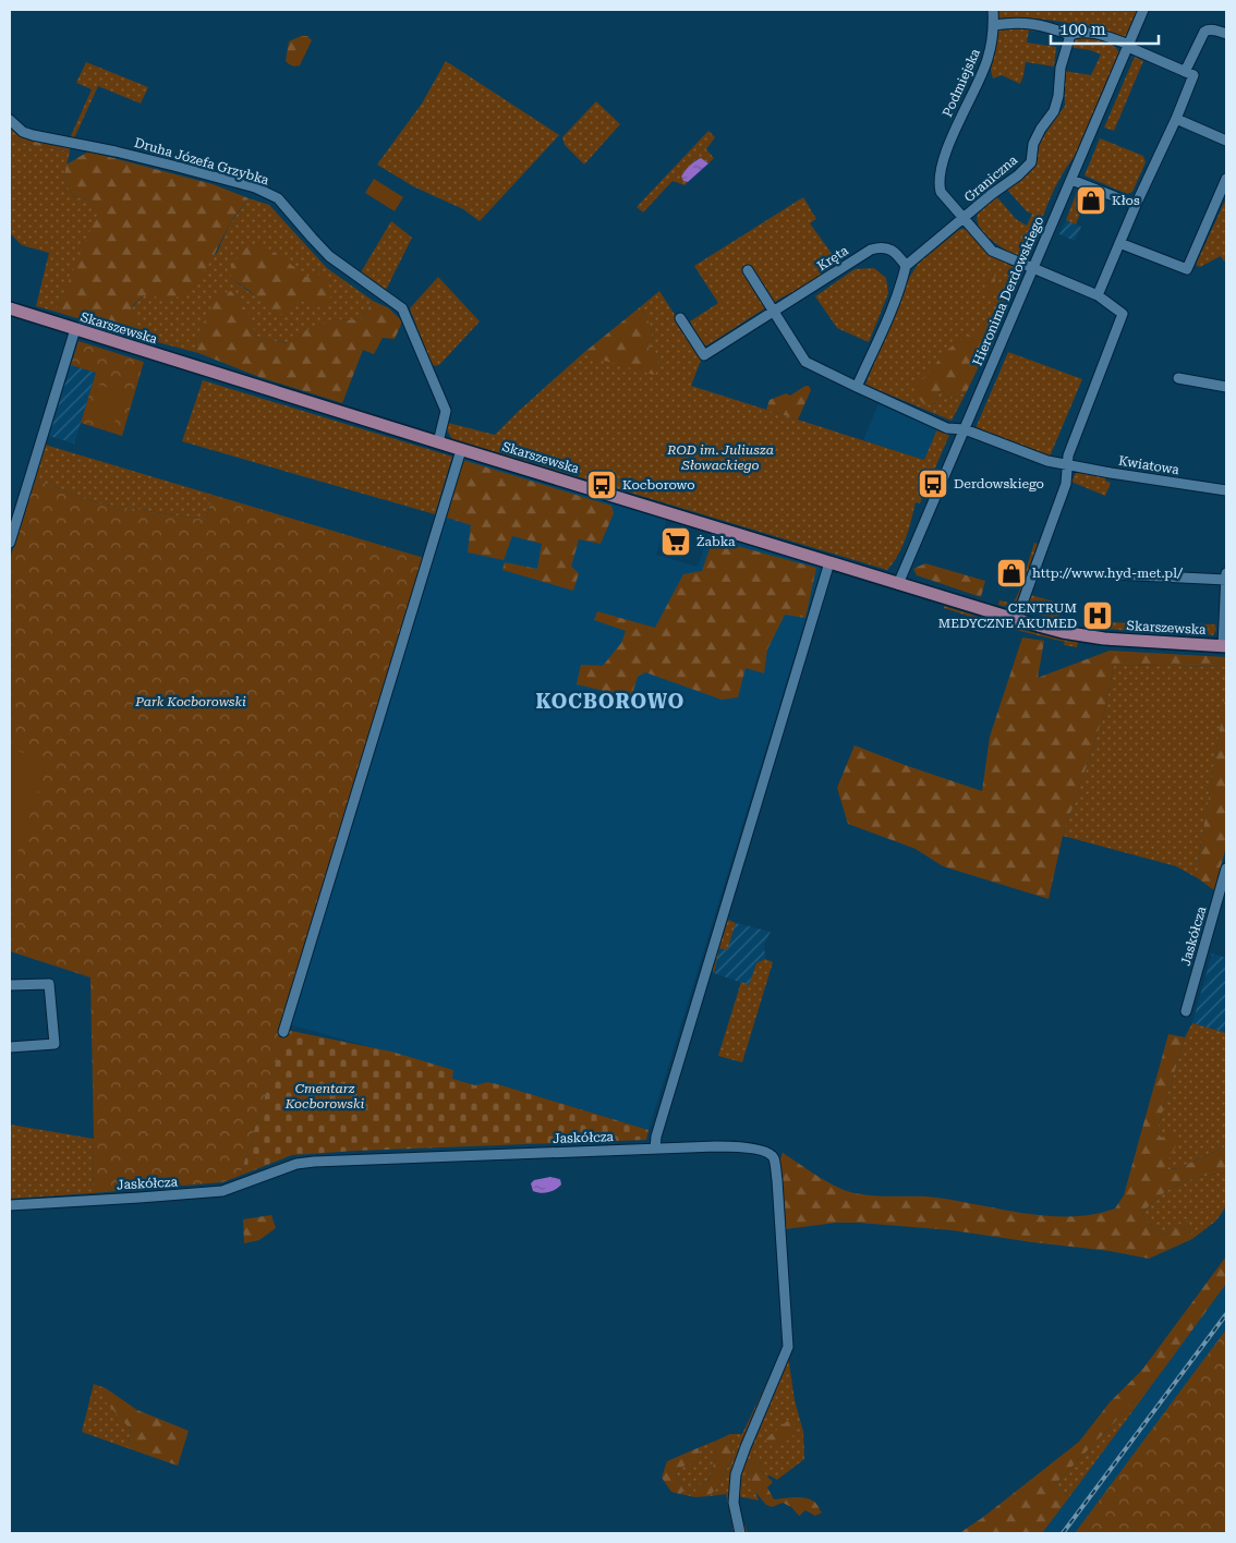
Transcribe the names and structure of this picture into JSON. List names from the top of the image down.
{
  "streets": {
    "main road": ["Skarszewska"],
    "street": [
      "Podmiejska",
      "Druha Józefa Grzybka",
      "Graniczna",
      "Kręta",
      "Hieronima Derdowskiego",
      "Kwiatowa",
      "Jaskółcza"
    ]
  },
  "crossings": [
    ["Podmiejska", "Graniczna"],
    ["Druha Józefa Grzybka", "Skarszewska"],
    ["Graniczna", "Hieronima Derdowskiego"],
    ["Graniczna", "Kwiatowa"],
    ["Hieronima Derdowskiego", "Skarszewska"],
    ["Hieronima Derdowskiego", "Kwiatowa"]
  ],
  "districts": ["KOCBOROWO"],
  "parks": ["ROD im. Juliusza Słowackiego", "Park Kocborowski", "Cmentarz Kocborowski"],
  "places": {
    "shop": ["Kłos", "http://www.hyd-met.pl/"],
    "bus stop": ["Derdowskiego", "Kocborowo"],
    "supermarket": ["Żabka"],
    "hospital": ["CENTRUM MEDYCZNE AKUMED"]
  },
  "scale_bar": "100 m"
}
